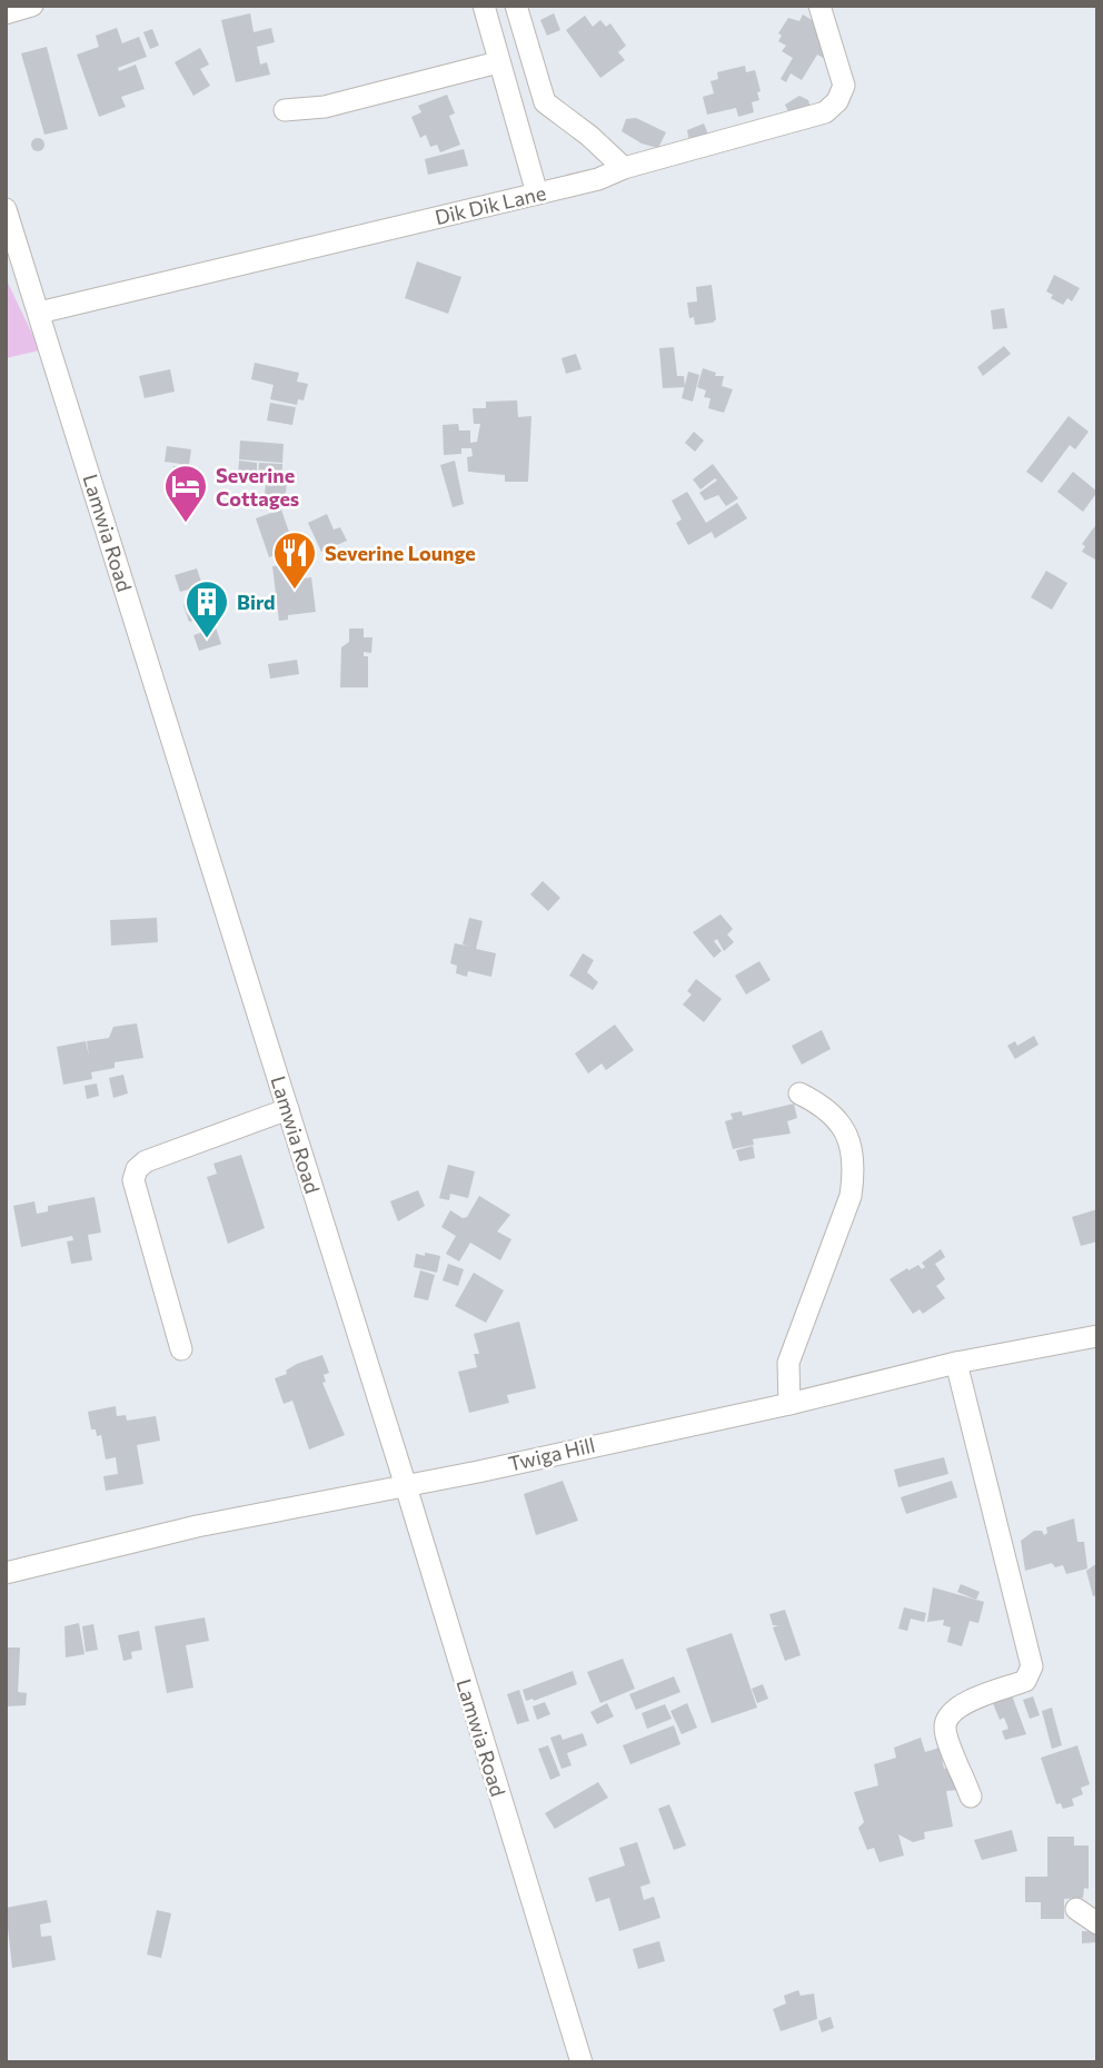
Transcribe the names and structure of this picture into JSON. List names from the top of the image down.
{
  "streets": {
    "street": ["Dik Dik Lane", "Lamwia Road", "Twiga Hill"]
  },
  "crossings": [
    ["Dik Dik Lane", "Lamwia Road"],
    ["Lamwia Road", "Twiga Hill"]
  ],
  "places": {
    "hotel": ["Severine Cottages"],
    "restaurant": ["Severine Lounge"],
    "building": ["Bird"]
  }
}
